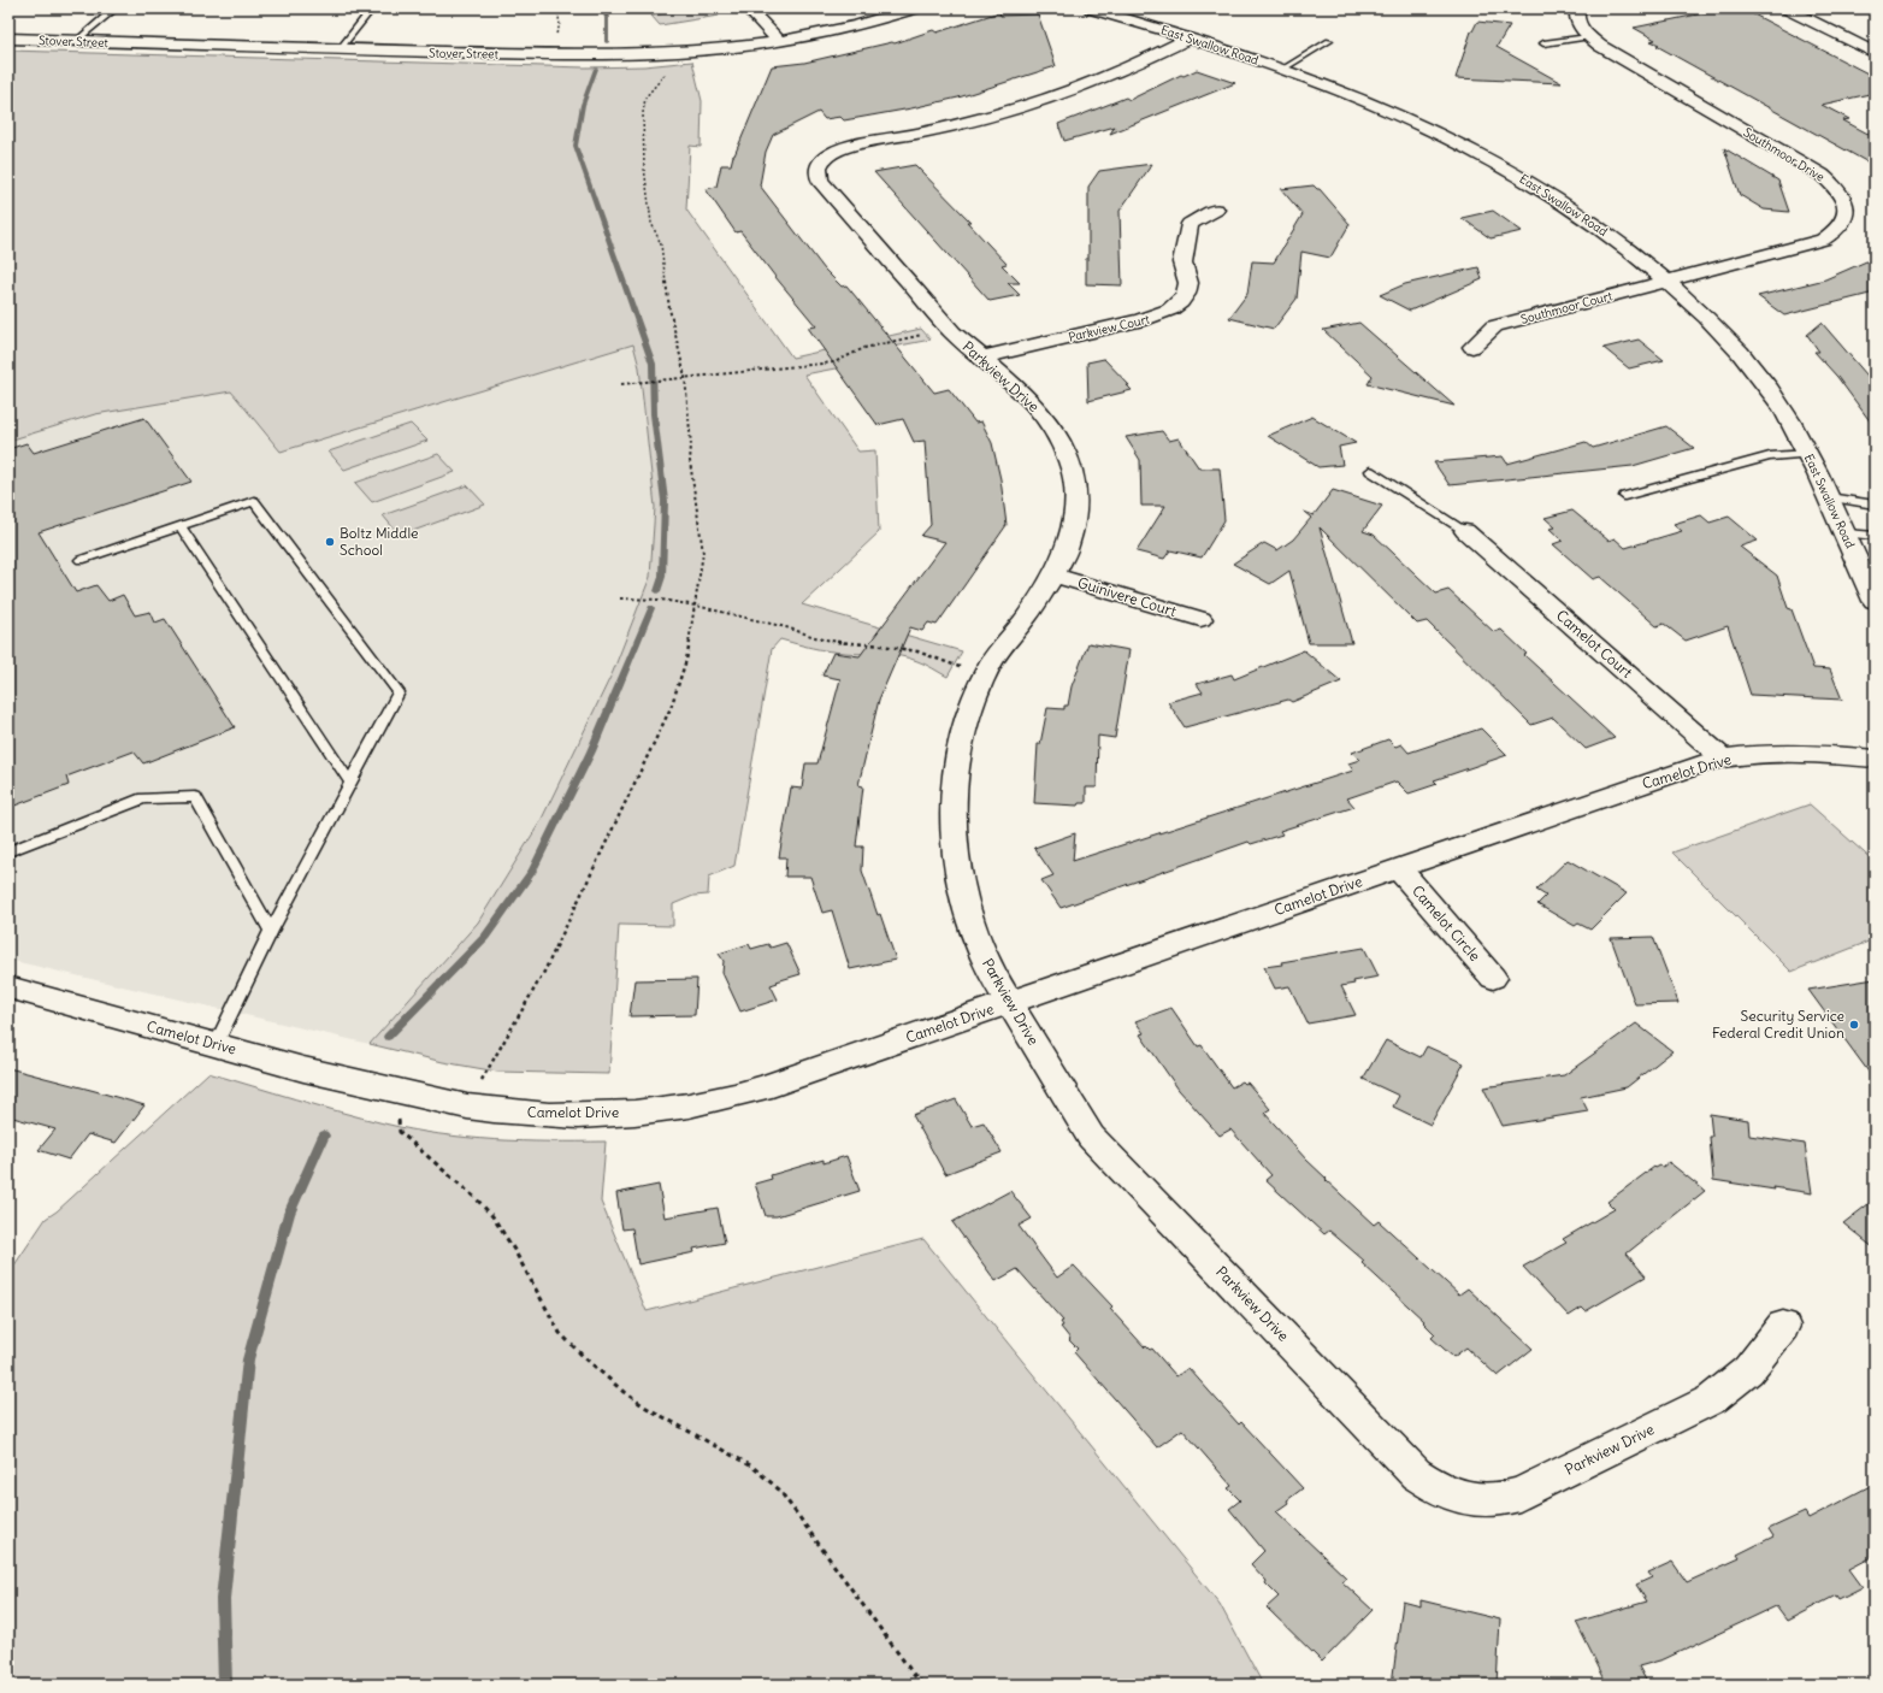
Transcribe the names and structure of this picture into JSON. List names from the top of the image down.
{
  "streets": {
    "street": [
      "Stover Street",
      "East Swallow Road",
      "Southmoor Drive",
      "Southmoor Court",
      "Parkview Court",
      "Parkview Drive",
      "Guinivere Court",
      "Camelot Court",
      "Camelot Drive",
      "Camelot Circle"
    ]
  },
  "crossings": [
    ["East Swallow Road", "Southmoor Drive"],
    ["East Swallow Road", "Southmoor Court"],
    ["East Swallow Road", "Parkview Drive"],
    ["Southmoor Drive", "Southmoor Court"],
    ["Parkview Court", "Parkview Drive"],
    ["Parkview Drive", "Guinivere Court"],
    ["Parkview Drive", "Camelot Drive"],
    ["Camelot Court", "Camelot Drive"],
    ["Camelot Drive", "Camelot Circle"]
  ],
  "places": ["Boltz Middle School", "Security Service Federal Credit Union"]
}
